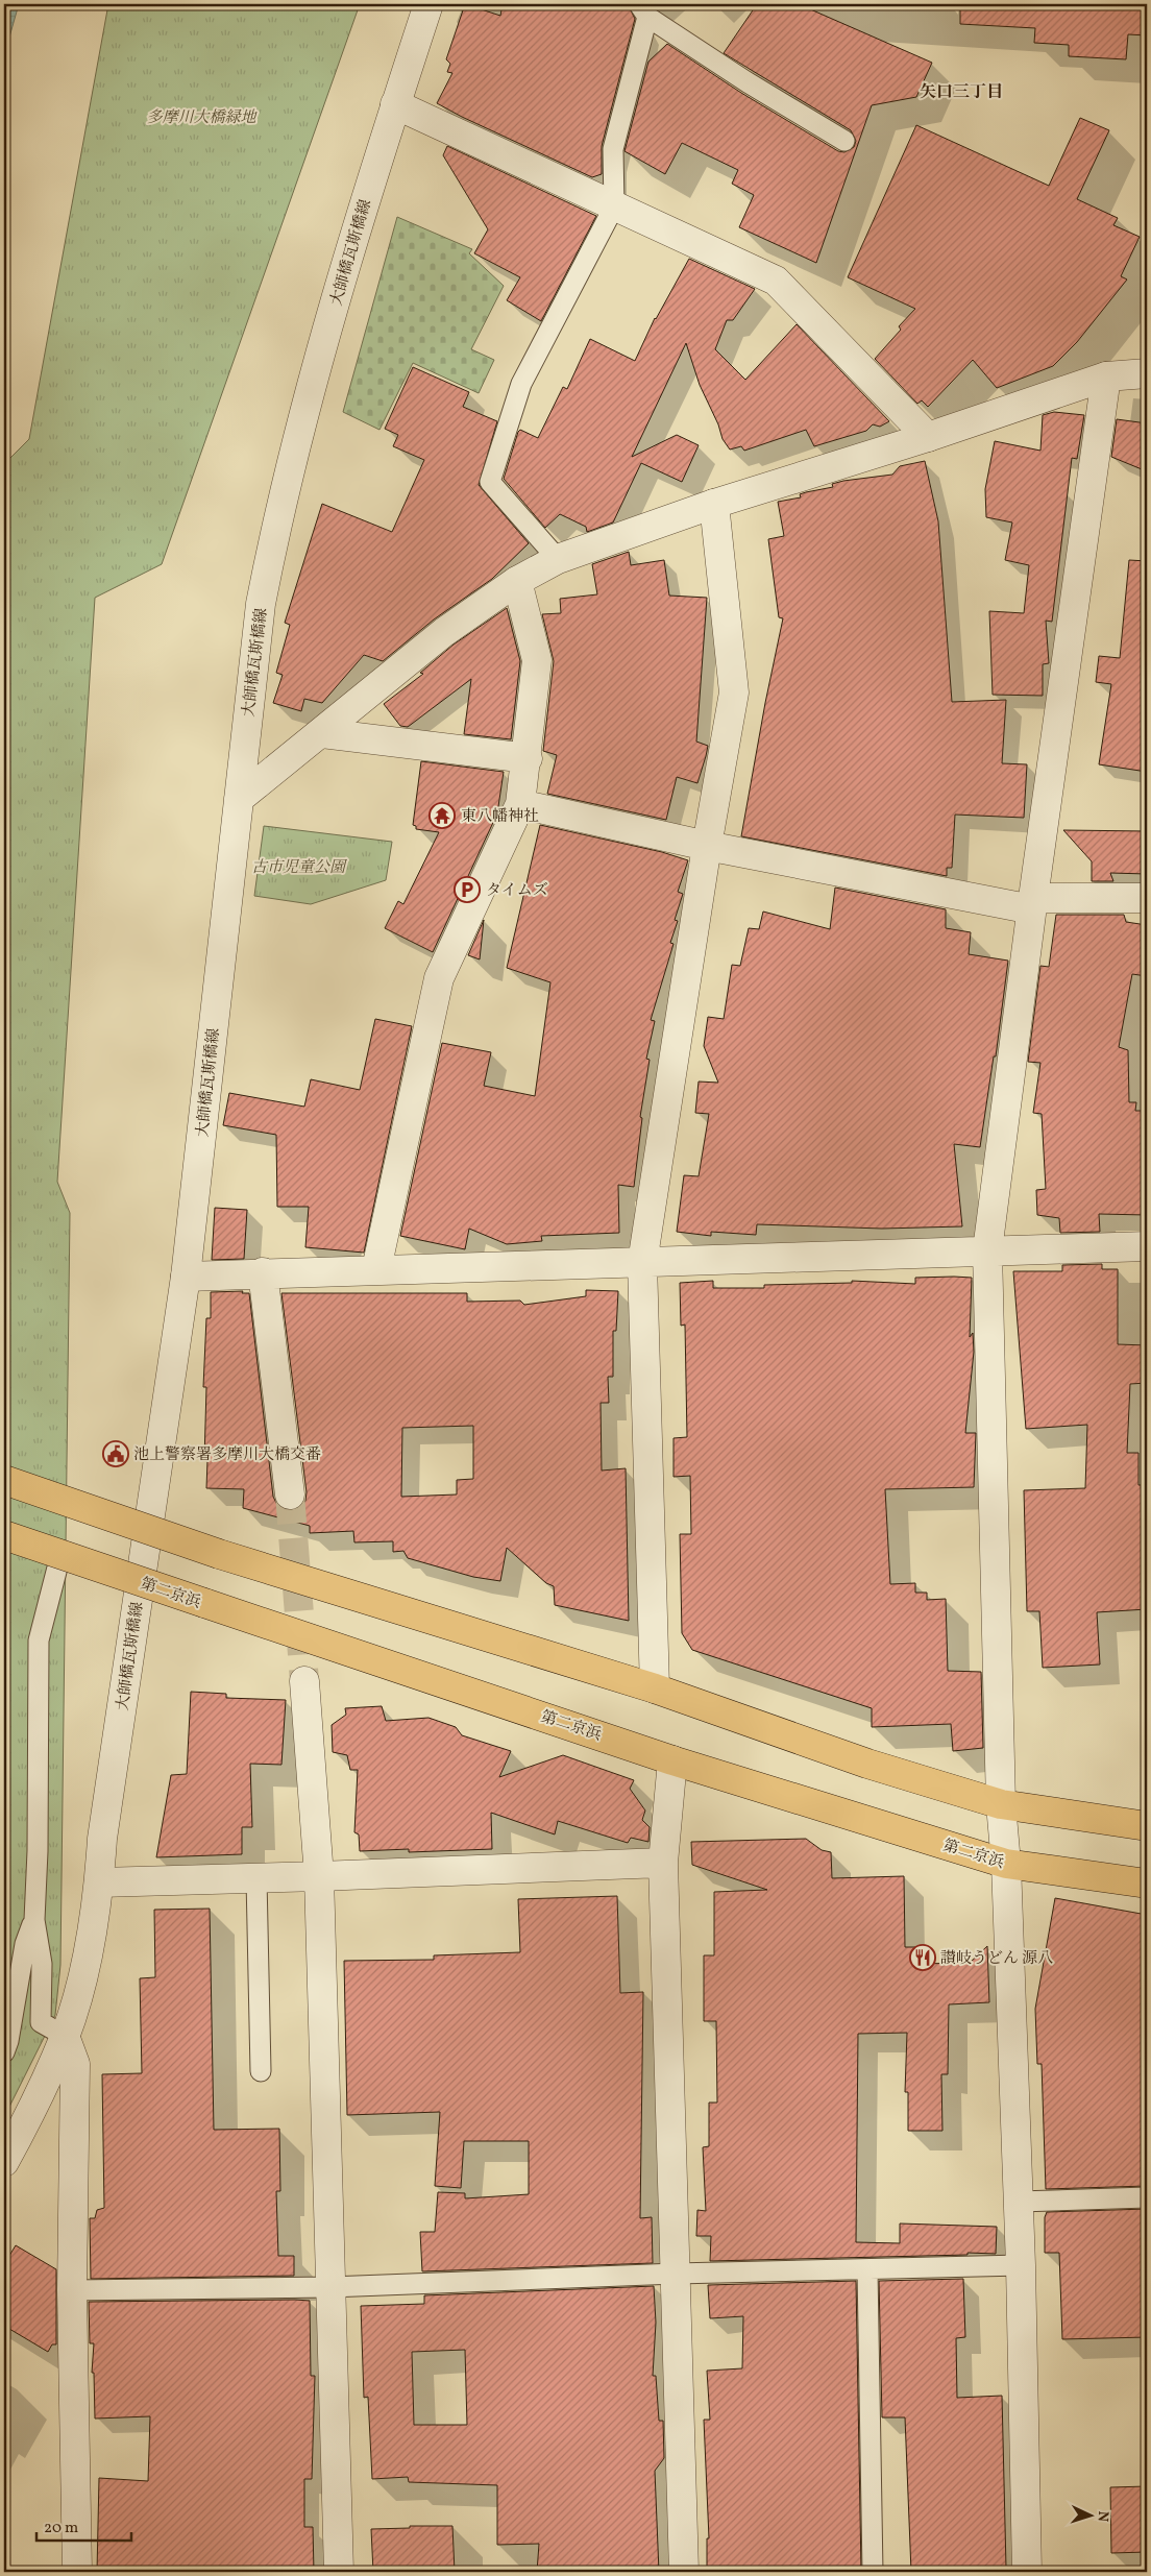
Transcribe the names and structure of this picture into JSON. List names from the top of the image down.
{
  "streets": {
    "highway": ["第二京浜"],
    "street": ["大師橋瓦斯橋線"]
  },
  "districts": ["矢口三丁目"],
  "parks": ["多摩川大橋緑地", "古市児童公園"],
  "places": {
    "temple": ["東八幡神社"],
    "parking": ["タイムズ"],
    "public building": ["池上警察署多摩川大橋交番"],
    "restaurant": ["讃岐うどん 源八"]
  },
  "scale_bar": "20 m",
  "north": "right"
}
